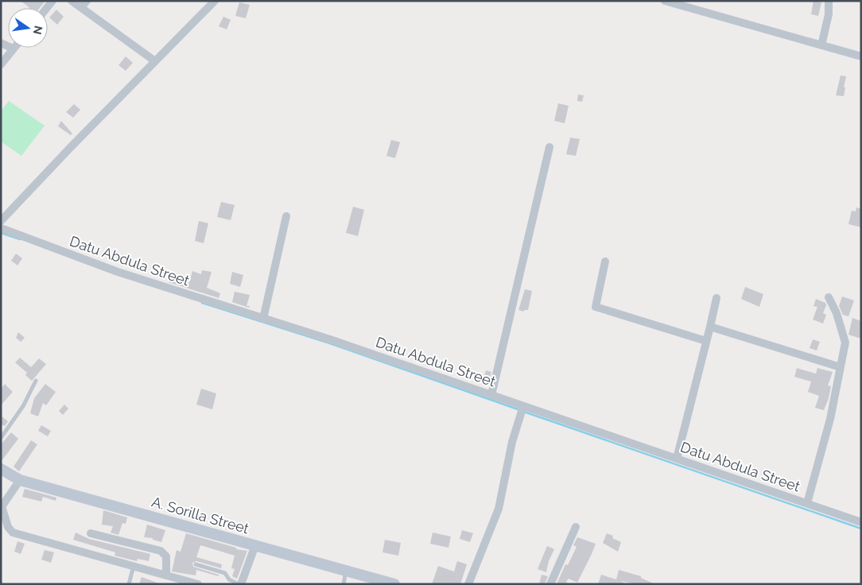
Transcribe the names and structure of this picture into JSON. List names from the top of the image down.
{
  "streets": {
    "street": ["Datu Abdula Street", "A. Sorilla Street"]
  },
  "north": "right"
}
